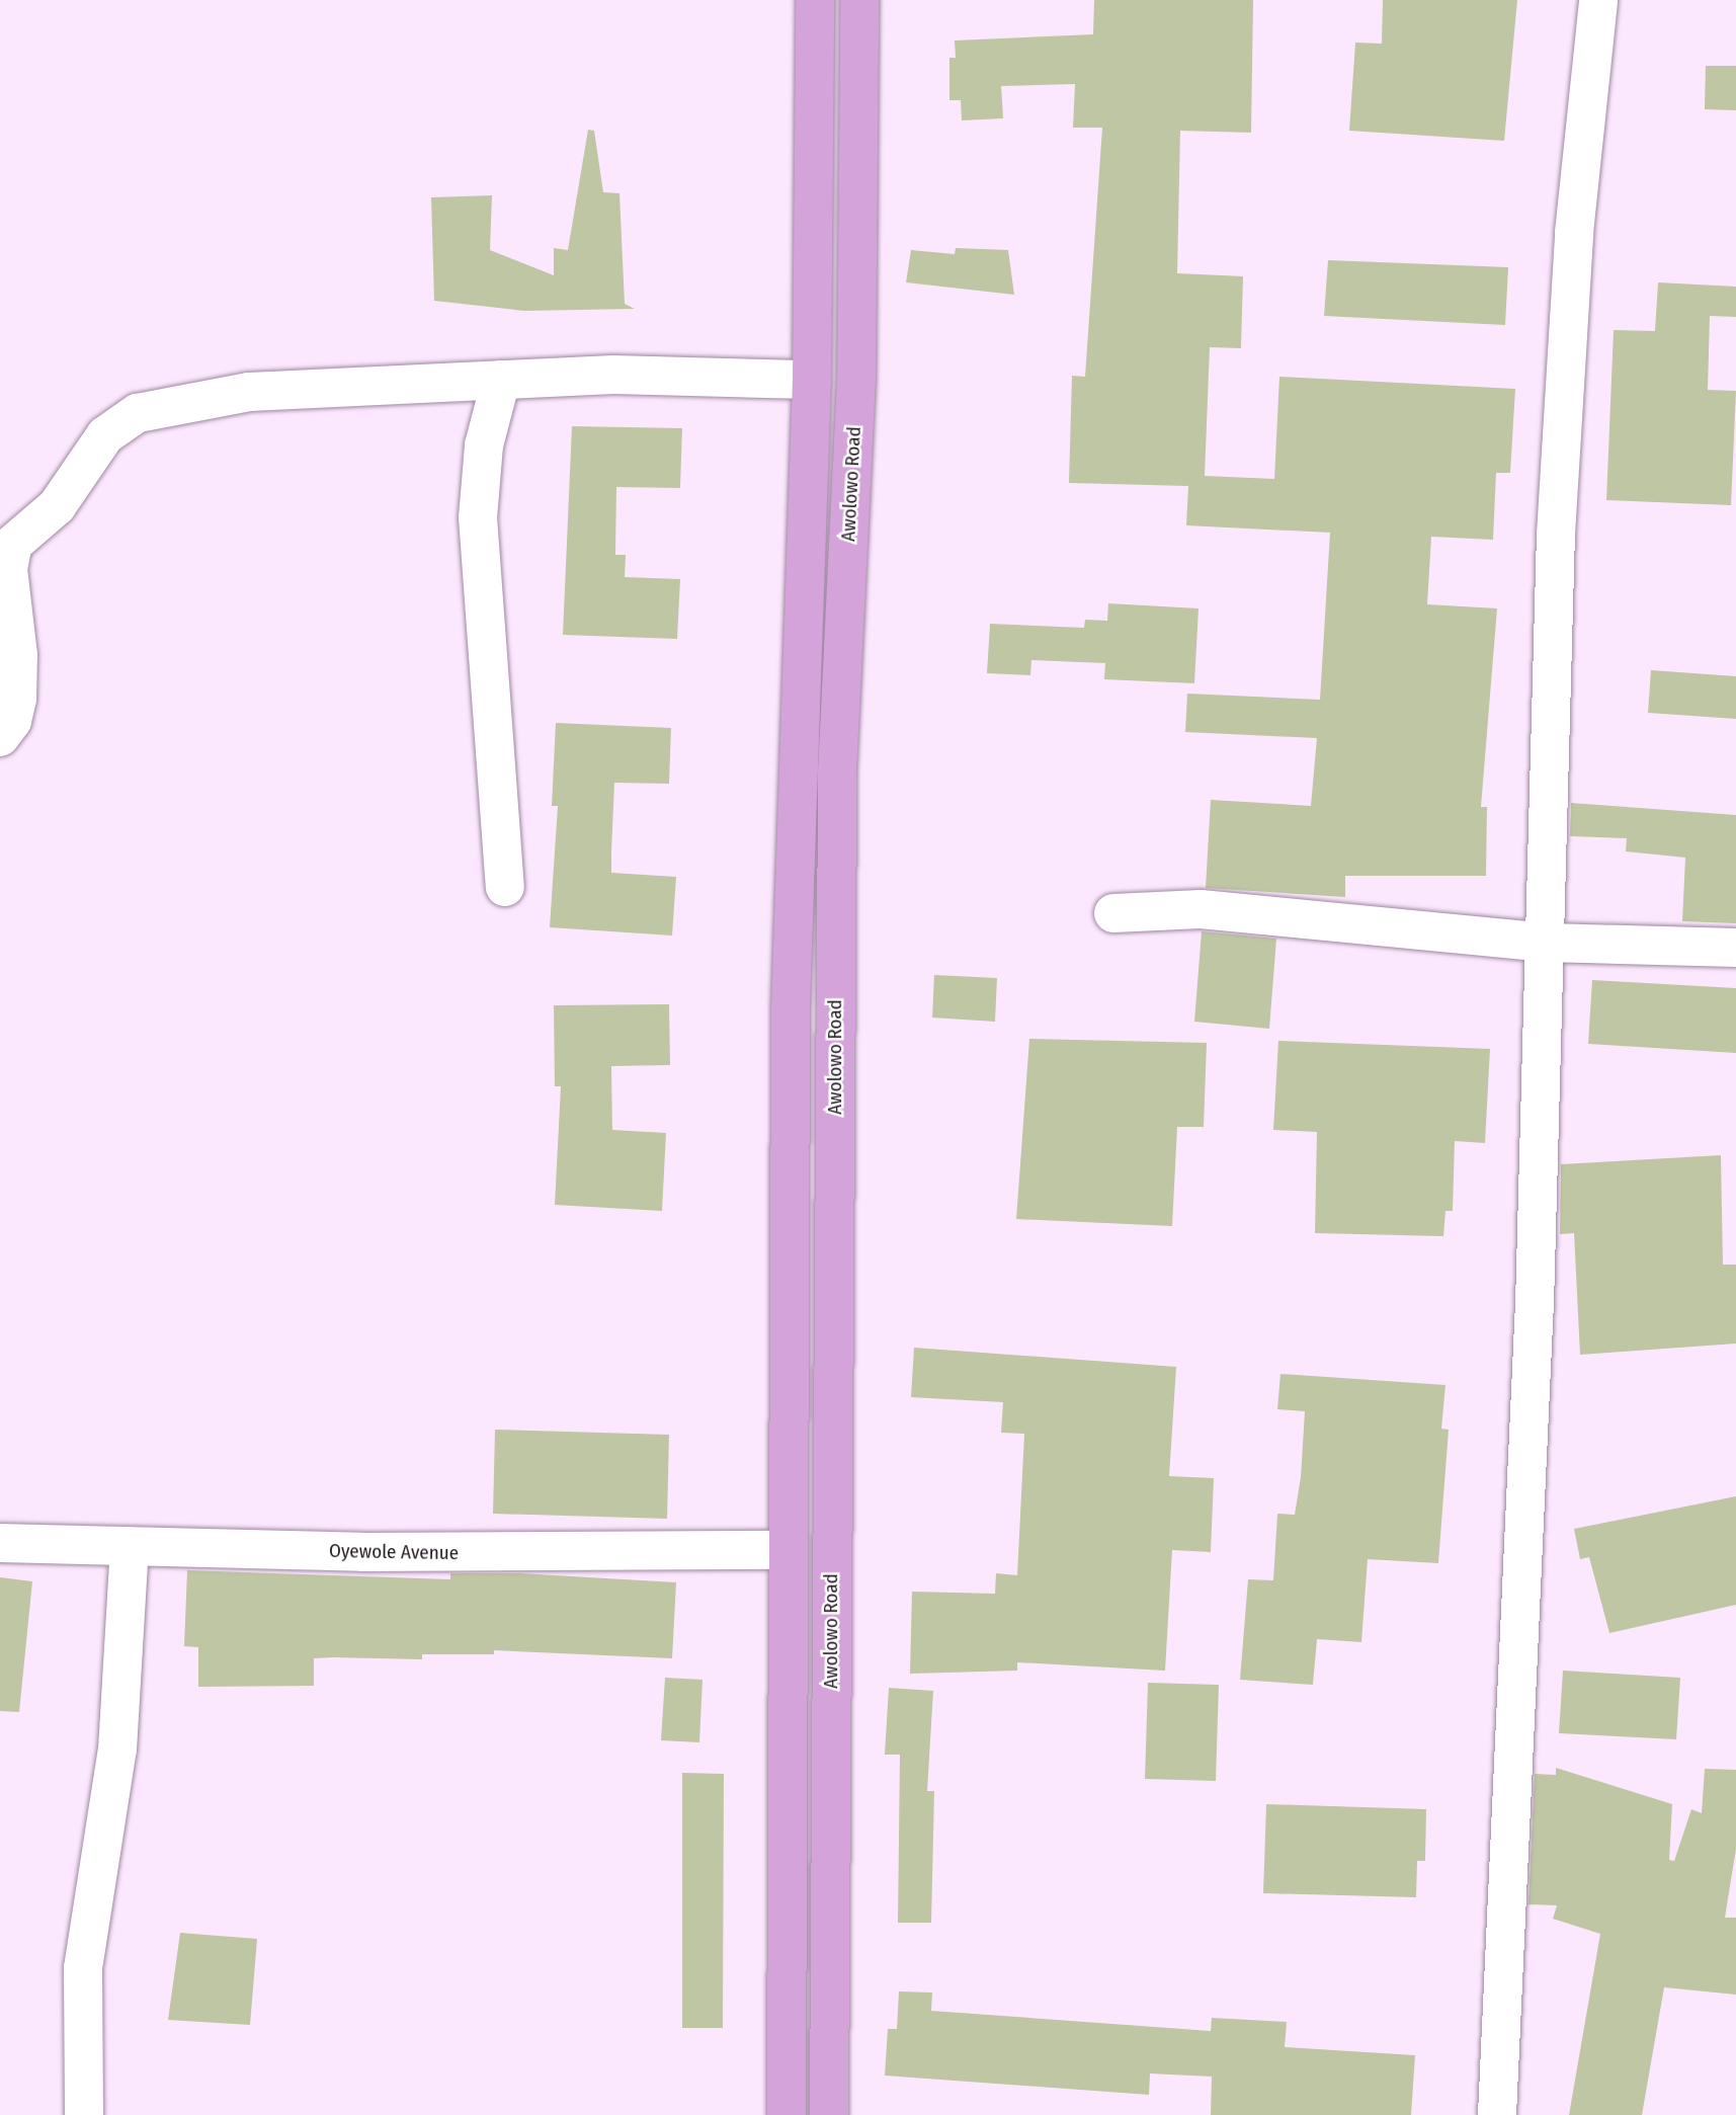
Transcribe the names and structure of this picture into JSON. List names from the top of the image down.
{
  "streets": {
    "main road": ["Awolowo Road"],
    "street": ["Oyewole Avenue"]
  }
}
